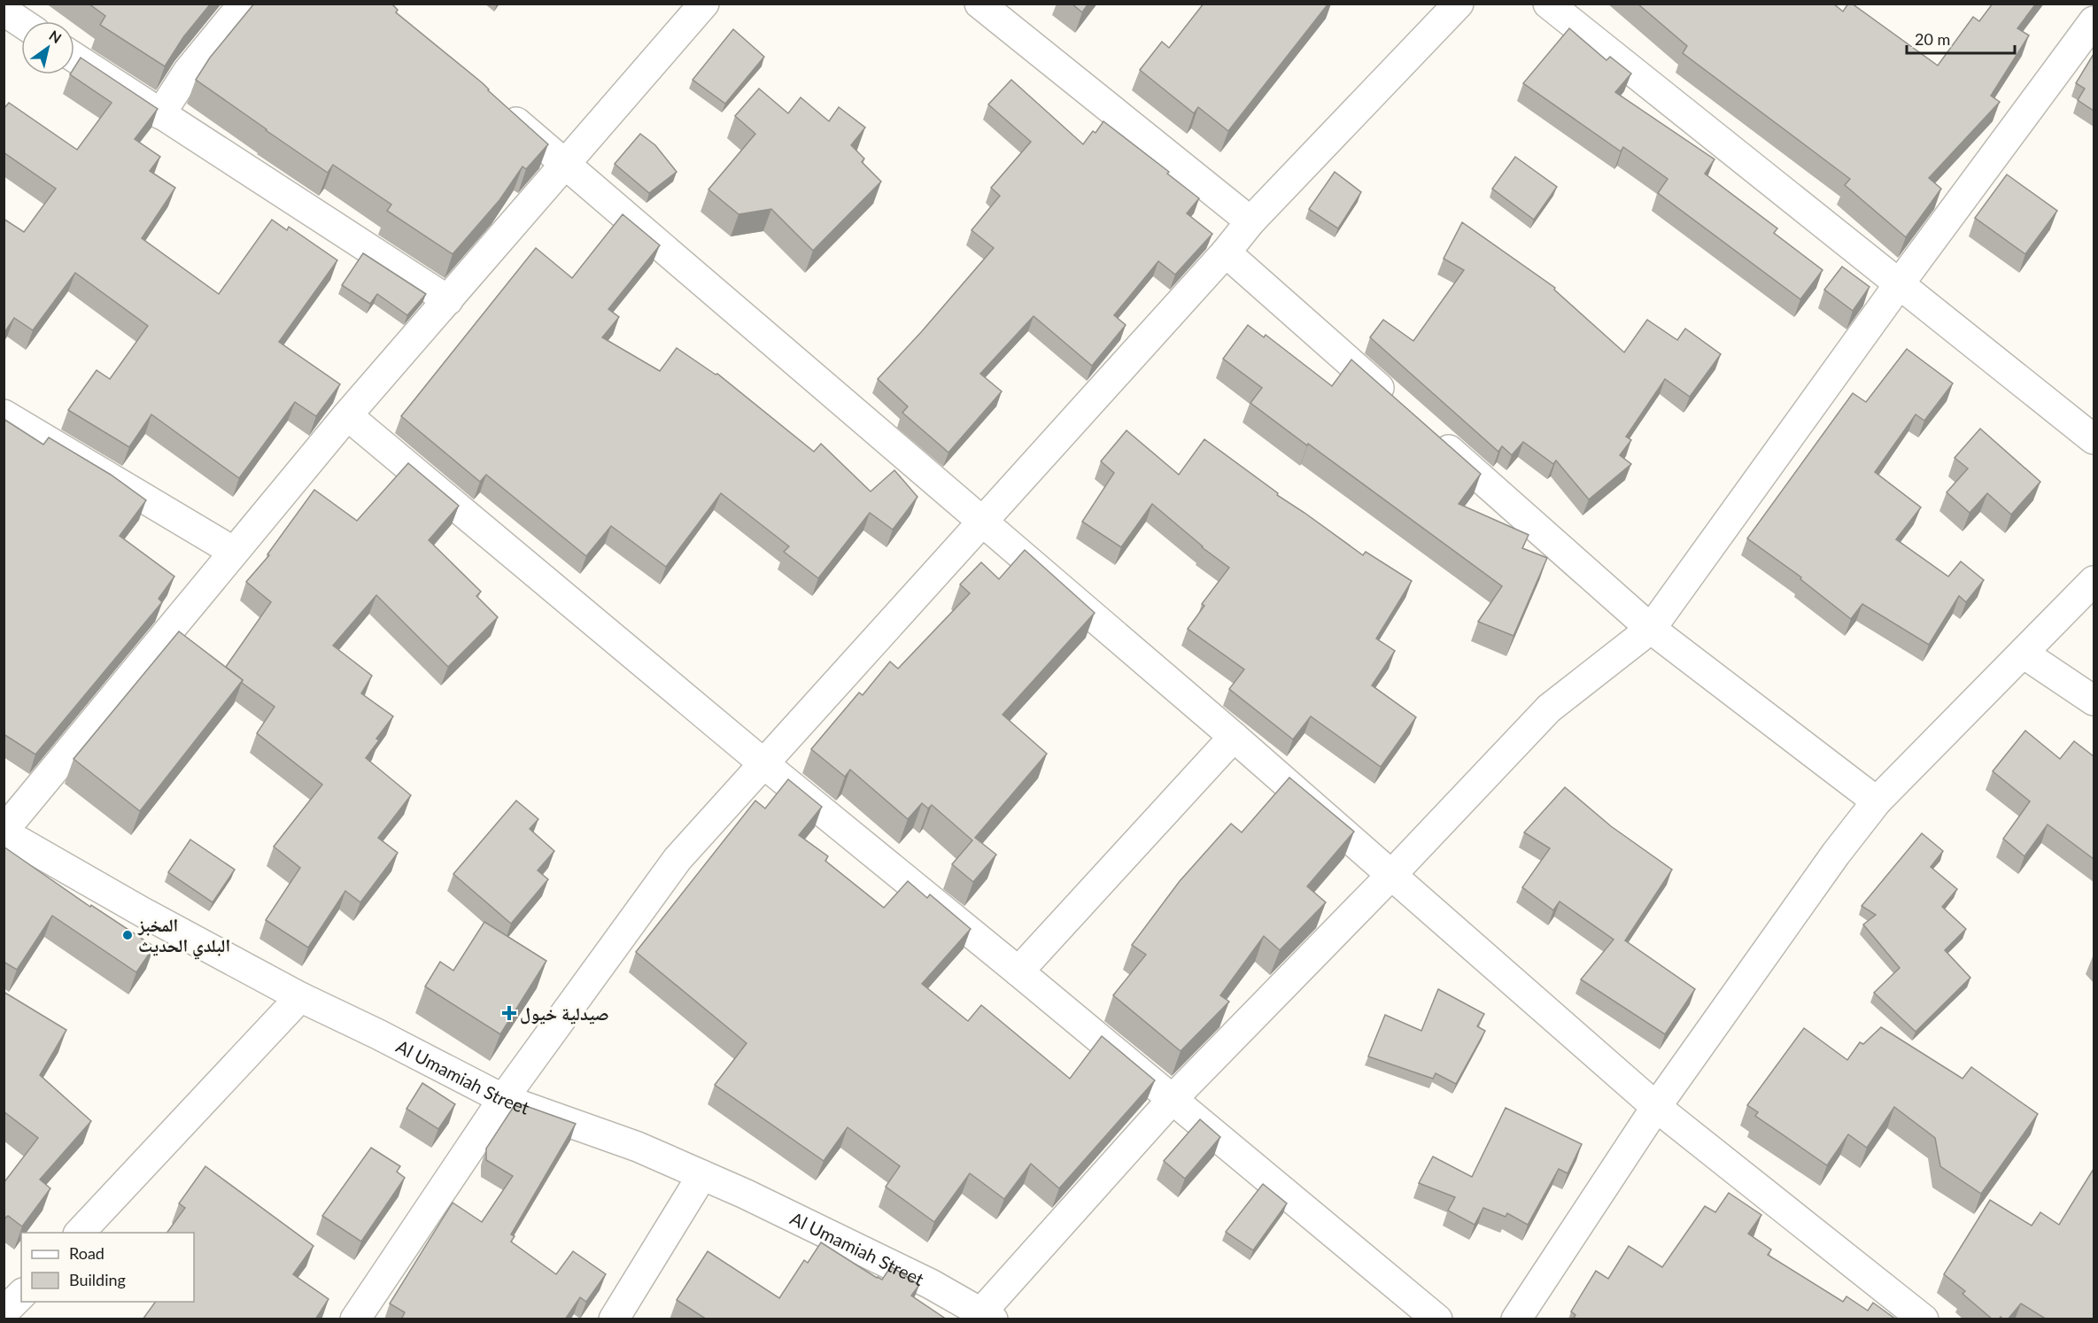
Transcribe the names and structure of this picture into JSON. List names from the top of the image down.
{
  "streets": {
    "street": ["Al Umamiah Street"]
  },
  "places": {
    "other": ["المخبز البلدي الحديث"],
    "health": ["صيدلية خيول"]
  },
  "legend": ["Road", "Building"],
  "scale_bar": "20 m",
  "north": "top right"
}
